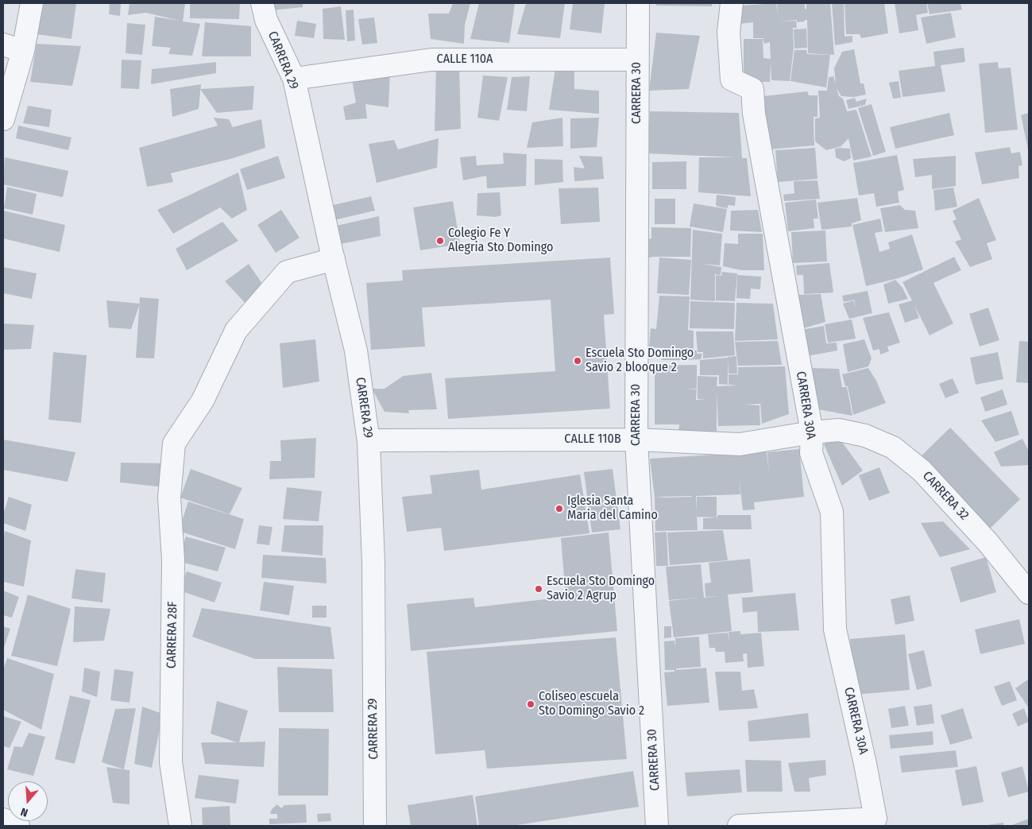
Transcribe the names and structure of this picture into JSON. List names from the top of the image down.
{
  "streets": {
    "street": [
      "CALLE 110A",
      "CARRERA 29",
      "CARRERA 30",
      "CARRERA 30A",
      "CALLE 110B",
      "CARRERA 32",
      "CARRERA 28F"
    ]
  },
  "crossings": [
    ["CALLE 110A", "CARRERA 29"],
    ["CALLE 110A", "CARRERA 30"],
    ["CARRERA 29", "CALLE 110B"],
    ["CARRERA 29", "CARRERA 28F"],
    ["CARRERA 30", "CALLE 110B"],
    ["CARRERA 30A", "CALLE 110B"],
    ["CALLE 110B", "CARRERA 32"]
  ],
  "places": [
    "Colegio Fe Y Alegria Sto Domingo",
    "Escuela Sto Domingo Savio 2 blooque 2",
    "Iglesia Santa Maria del Camino",
    "Escuela Sto Domingo Savio 2 Agrup",
    "Coliseo escuela Sto Domingo Savio 2"
  ],
  "north": "bottom"
}
